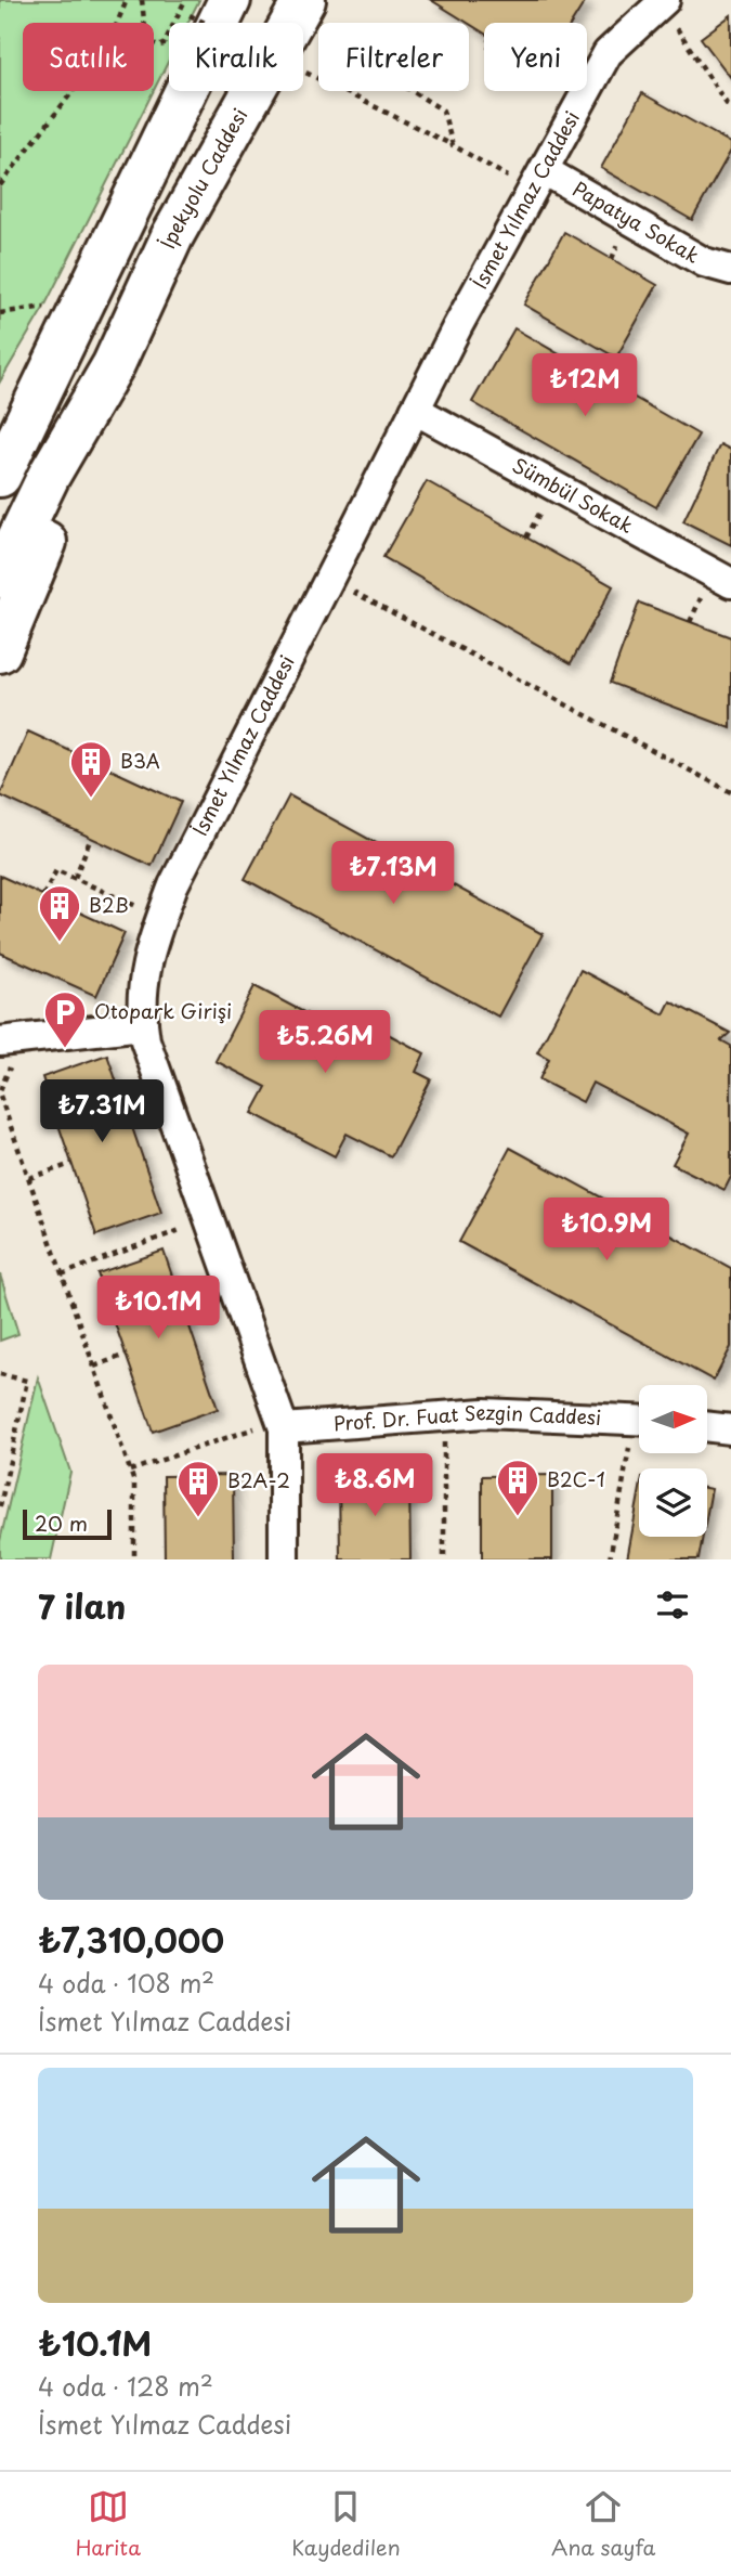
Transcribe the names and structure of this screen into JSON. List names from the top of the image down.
{
  "streets": {
    "highway": ["İpekyolu Caddesi"],
    "street": [
      "İsmet Yılmaz Caddesi",
      "Papatya Sokak",
      "Sümbül Sokak",
      "Prof. Dr. Fuat Sezgin Caddesi"
    ]
  },
  "crossings": [
    ["İsmet Yılmaz Caddesi", "Papatya Sokak"],
    ["İsmet Yılmaz Caddesi", "Sümbül Sokak"],
    ["İsmet Yılmaz Caddesi", "Prof. Dr. Fuat Sezgin Caddesi"]
  ],
  "places": {
    "building": [
      "B3A",
      "B2B",
      "B2C-1",
      "B2A-2"
    ],
    "parking": ["Otopark Girişi"]
  },
  "scale_bar": "20 m",
  "north": "right",
  "page": {
    "chip": [
      "Satılık",
      "Kiralık",
      "Filtreler",
      "Yeni"
    ],
    "price": [
      "₺12M",
      "₺7.13M",
      "₺5.26M",
      "₺7.31M",
      "₺10.9M",
      "₺10.1M",
      "₺8.6M"
    ],
    "scale": "20 m",
    "heading": "7 ilan",
    "list": [
      {
        "name": "₺7,310,000",
        "note": "4 oda · 108 m² · İsmet Yılmaz Caddesi"
      },
      {
        "name": "₺10.1M",
        "note": "4 oda · 128 m² · İsmet Yılmaz Caddesi"
      }
    ],
    "tabs": ["Harita", "Kaydedilen", "Ana sayfa"]
  }
}
